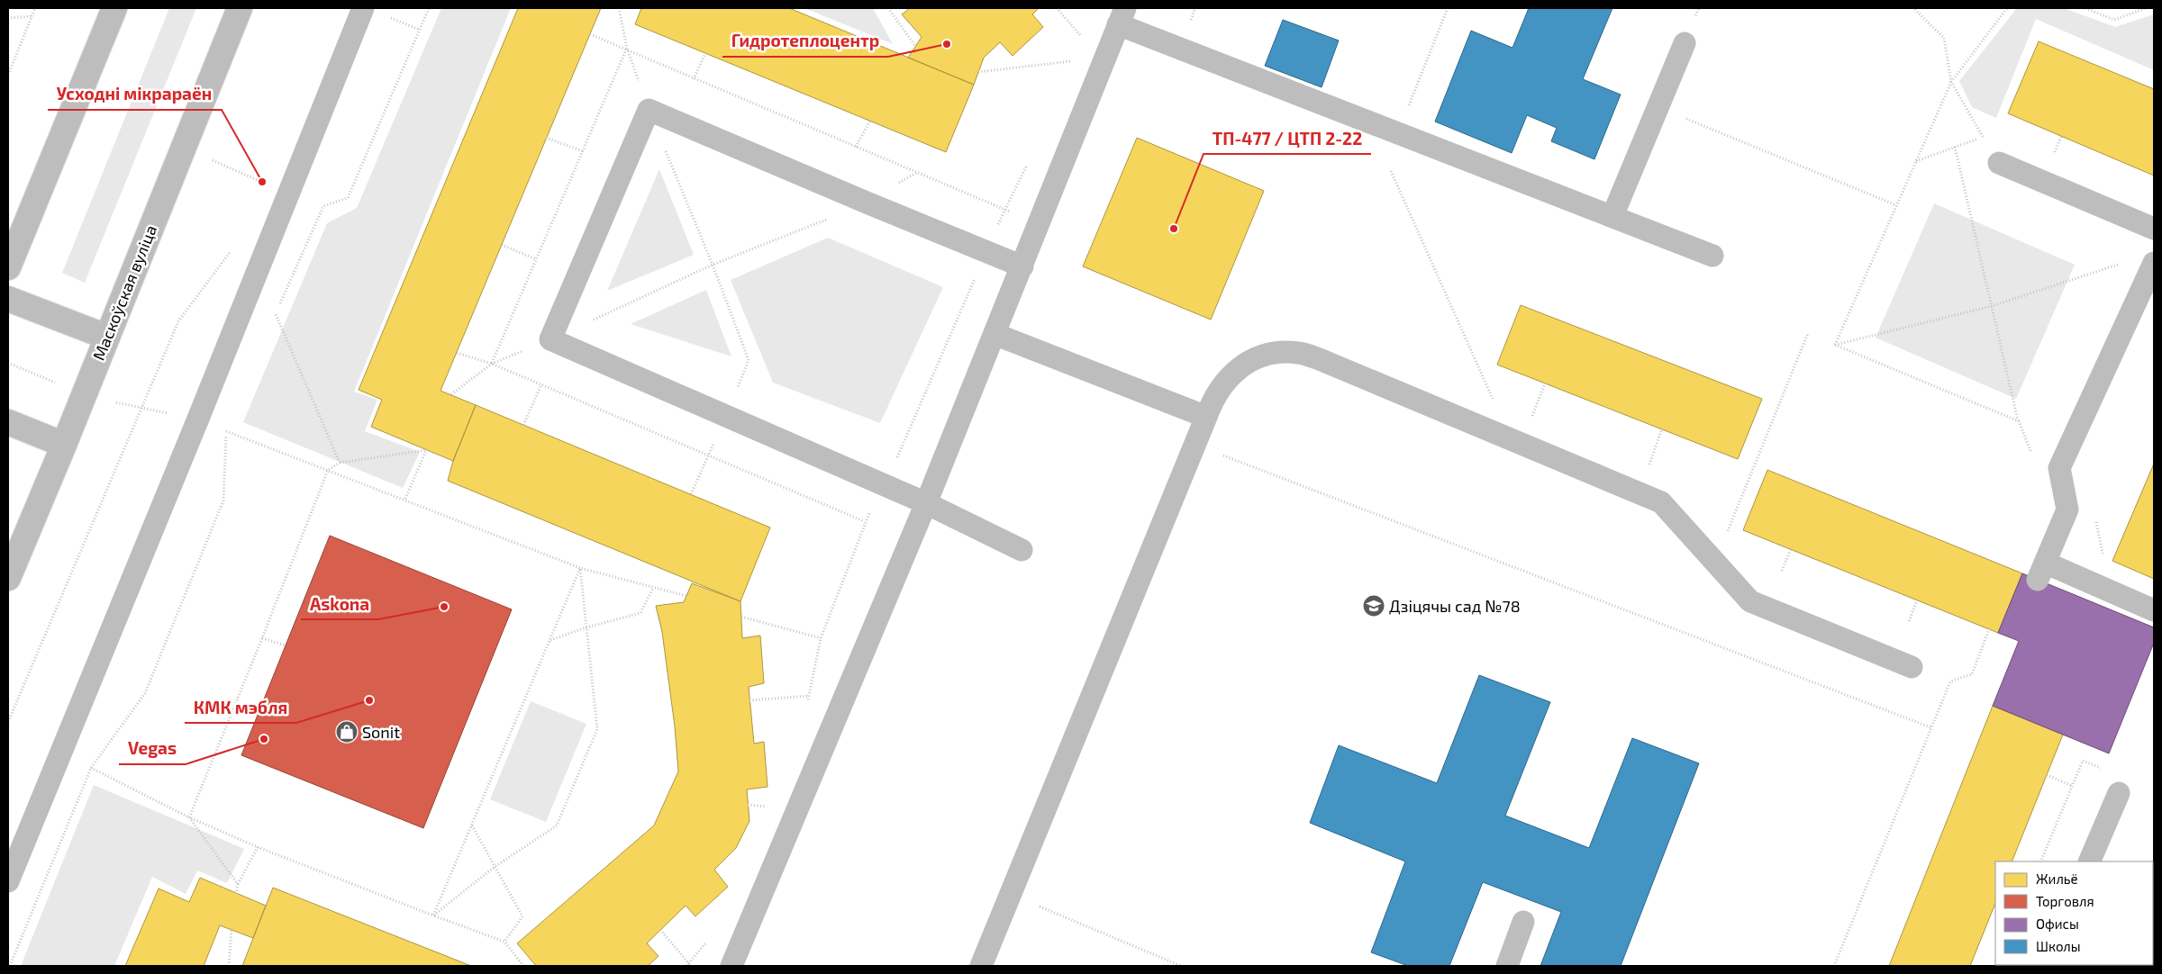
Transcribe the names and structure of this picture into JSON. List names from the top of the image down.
{
  "streets": {
    "highway": ["Маскоўская вуліца"]
  },
  "places": {
    "other": [
      "Гидротеплоцентр",
      "Усходні мікрараён",
      "ТП-477 / ЦТП 2-22",
      "Askona",
      "КМК мэбля",
      "Vegas"
    ],
    "school or university": ["Дзіцячы сад №78"],
    "shop": ["Sonit"]
  },
  "legend": [
    "Жильё",
    "Торговля",
    "Офисы",
    "Школы"
  ]
}
